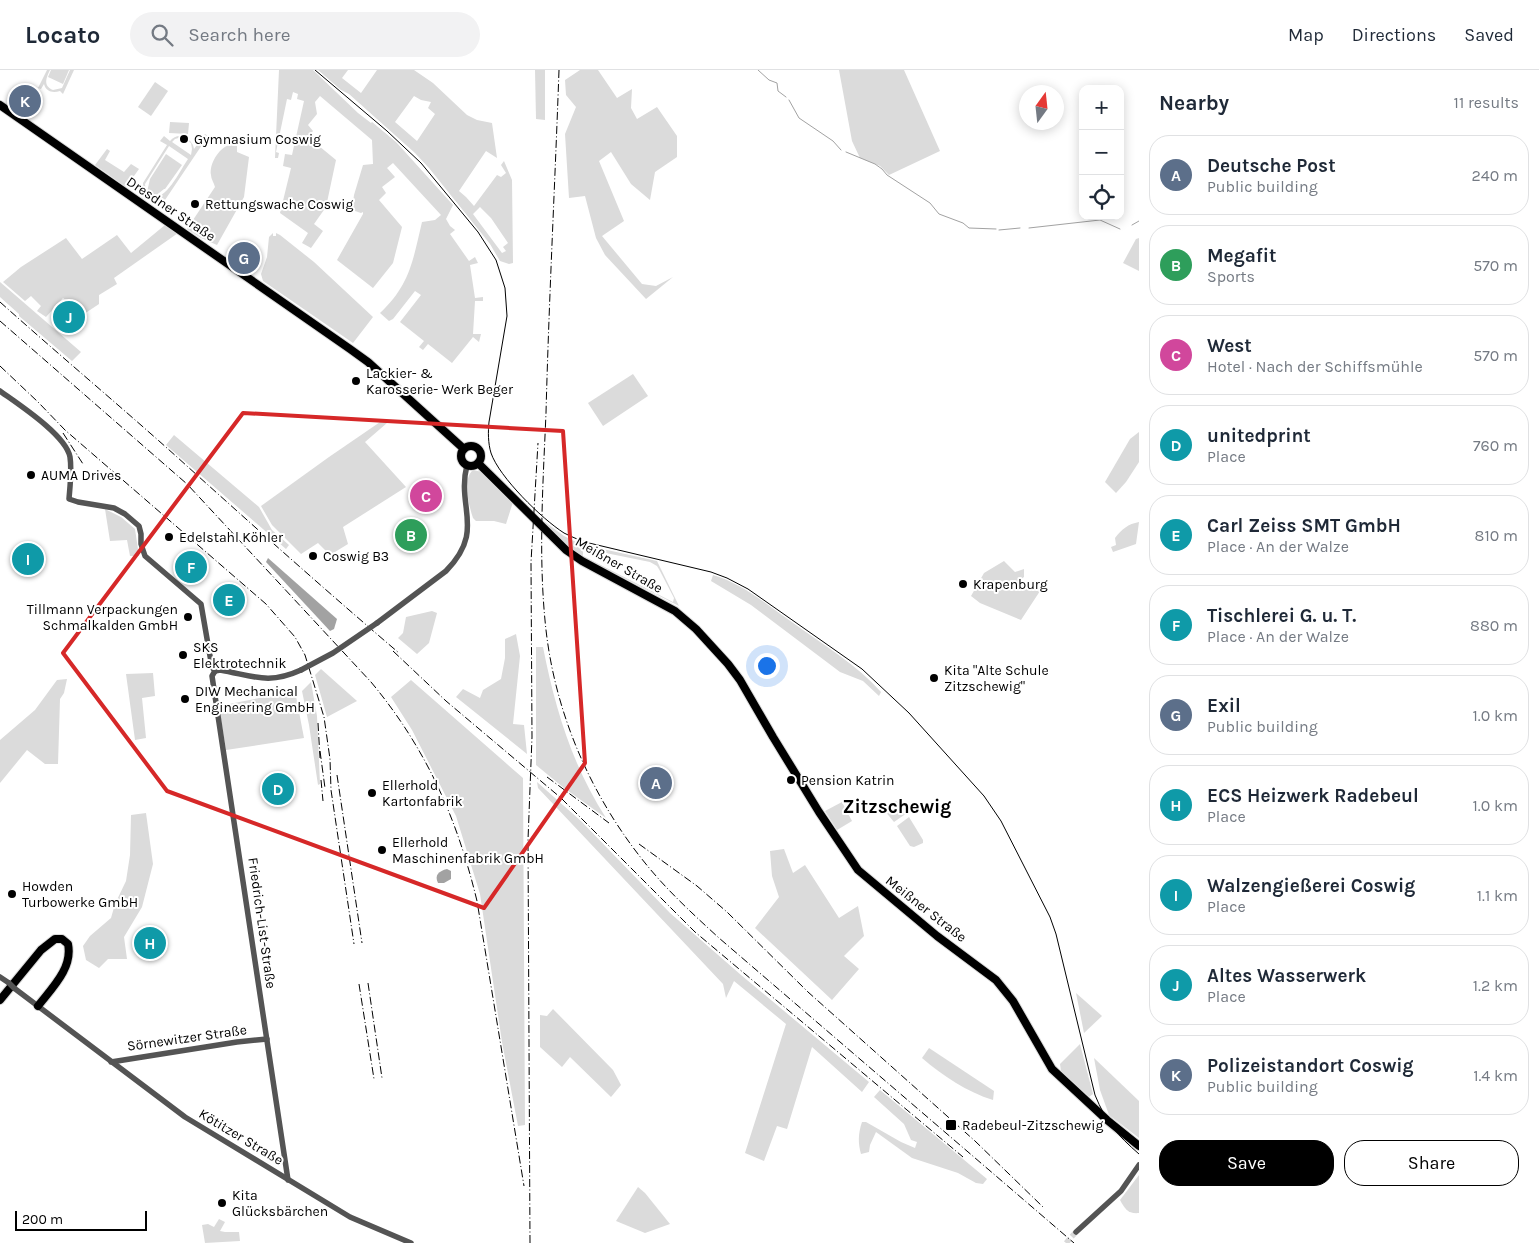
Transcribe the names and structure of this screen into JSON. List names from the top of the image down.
{
  "streets": {
    "main road": ["Dresdner Straße", "Meißner Straße"],
    "street": ["Friedrich-List-Straße", "Sörnewitzer Straße", "Kötitzer Straße"]
  },
  "crossings": [
    ["Dresdner Straße", "Meißner Straße"],
    ["Friedrich-List-Straße", "Sörnewitzer Straße"],
    ["Friedrich-List-Straße", "Kötitzer Straße"],
    ["Sörnewitzer Straße", "Kötitzer Straße"]
  ],
  "districts": ["Zitzschewig"],
  "places": {
    "other": [
      "Gymnasium Coswig",
      "Rettungswache Coswig",
      "Lackier- & Karosserie- Werk Beger",
      "AUMA Drives",
      "Edelstahl Köhler",
      "Coswig B3",
      "Krapenburg",
      "Tillmann Verpackungen Schmalkalden GmbH",
      "SKS Elektrotechnik",
      "Kita \"Alte Schule Zitzschewig\"",
      "DIW Mechanical Engineering GmbH",
      "Pension Katrin",
      "Ellerhold Kartonfabrik",
      "Ellerhold Maschinenfabrik GmbH",
      "Howden Turbowerke GmbH",
      "Kita Glücksbärchen"
    ],
    "transit": ["Radebeul-Zitzschewig"]
  },
  "scale_bar": "200 m",
  "north": "top",
  "page": {
    "header": "Locato",
    "search": "Search here",
    "nav": ["Map", "Directions", "Saved"],
    "heading": ["Nearby", "11 results"],
    "pins": [
      "K",
      "G",
      "J",
      "C",
      "B",
      "I",
      "F",
      "E",
      "A",
      "D",
      "H"
    ],
    "map_buttons": ["+", "−"],
    "list": [
      {
        "mark": "A",
        "name": "Deutsche Post",
        "note": "Public building",
        "value": "240 m"
      },
      {
        "mark": "B",
        "name": "Megafit",
        "note": "Sports",
        "value": "570 m"
      },
      {
        "mark": "C",
        "name": "West",
        "note": "Hotel · Nach der Schiffsmühle",
        "value": "570 m"
      },
      {
        "mark": "D",
        "name": "unitedprint",
        "note": "Place",
        "value": "760 m"
      },
      {
        "mark": "E",
        "name": "Carl Zeiss SMT GmbH",
        "note": "Place · An der Walze",
        "value": "810 m"
      },
      {
        "mark": "F",
        "name": "Tischlerei G. u. T.",
        "note": "Place · An der Walze",
        "value": "880 m"
      },
      {
        "mark": "G",
        "name": "Exil",
        "note": "Public building",
        "value": "1.0 km"
      },
      {
        "mark": "H",
        "name": "ECS Heizwerk Radebeul",
        "note": "Place",
        "value": "1.0 km"
      },
      {
        "mark": "I",
        "name": "Walzengießerei Coswig",
        "note": "Place",
        "value": "1.1 km"
      },
      {
        "mark": "J",
        "name": "Altes Wasserwerk",
        "note": "Place",
        "value": "1.2 km"
      },
      {
        "mark": "K",
        "name": "Polizeistandort Coswig",
        "note": "Public building",
        "value": "1.4 km"
      }
    ],
    "buttons": ["Save", "Share"],
    "scale": "200 m"
  }
}
